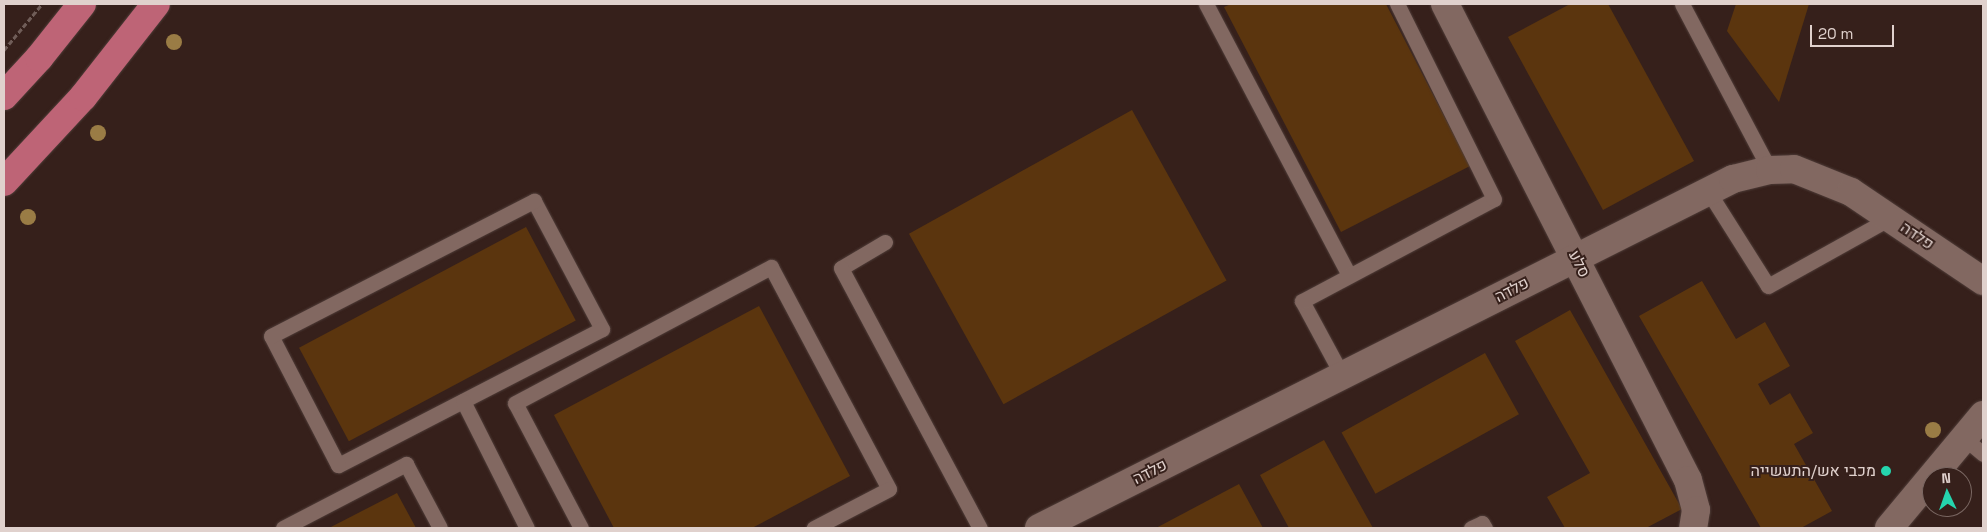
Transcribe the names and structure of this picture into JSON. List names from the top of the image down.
{
  "streets": {
    "street": ["פלדה", "סלע"]
  },
  "crossings": [
    ["פלדה", "סלע"]
  ],
  "places": ["מכבי אש/התעשייה"],
  "scale_bar": "20 m",
  "north": "top"
}
